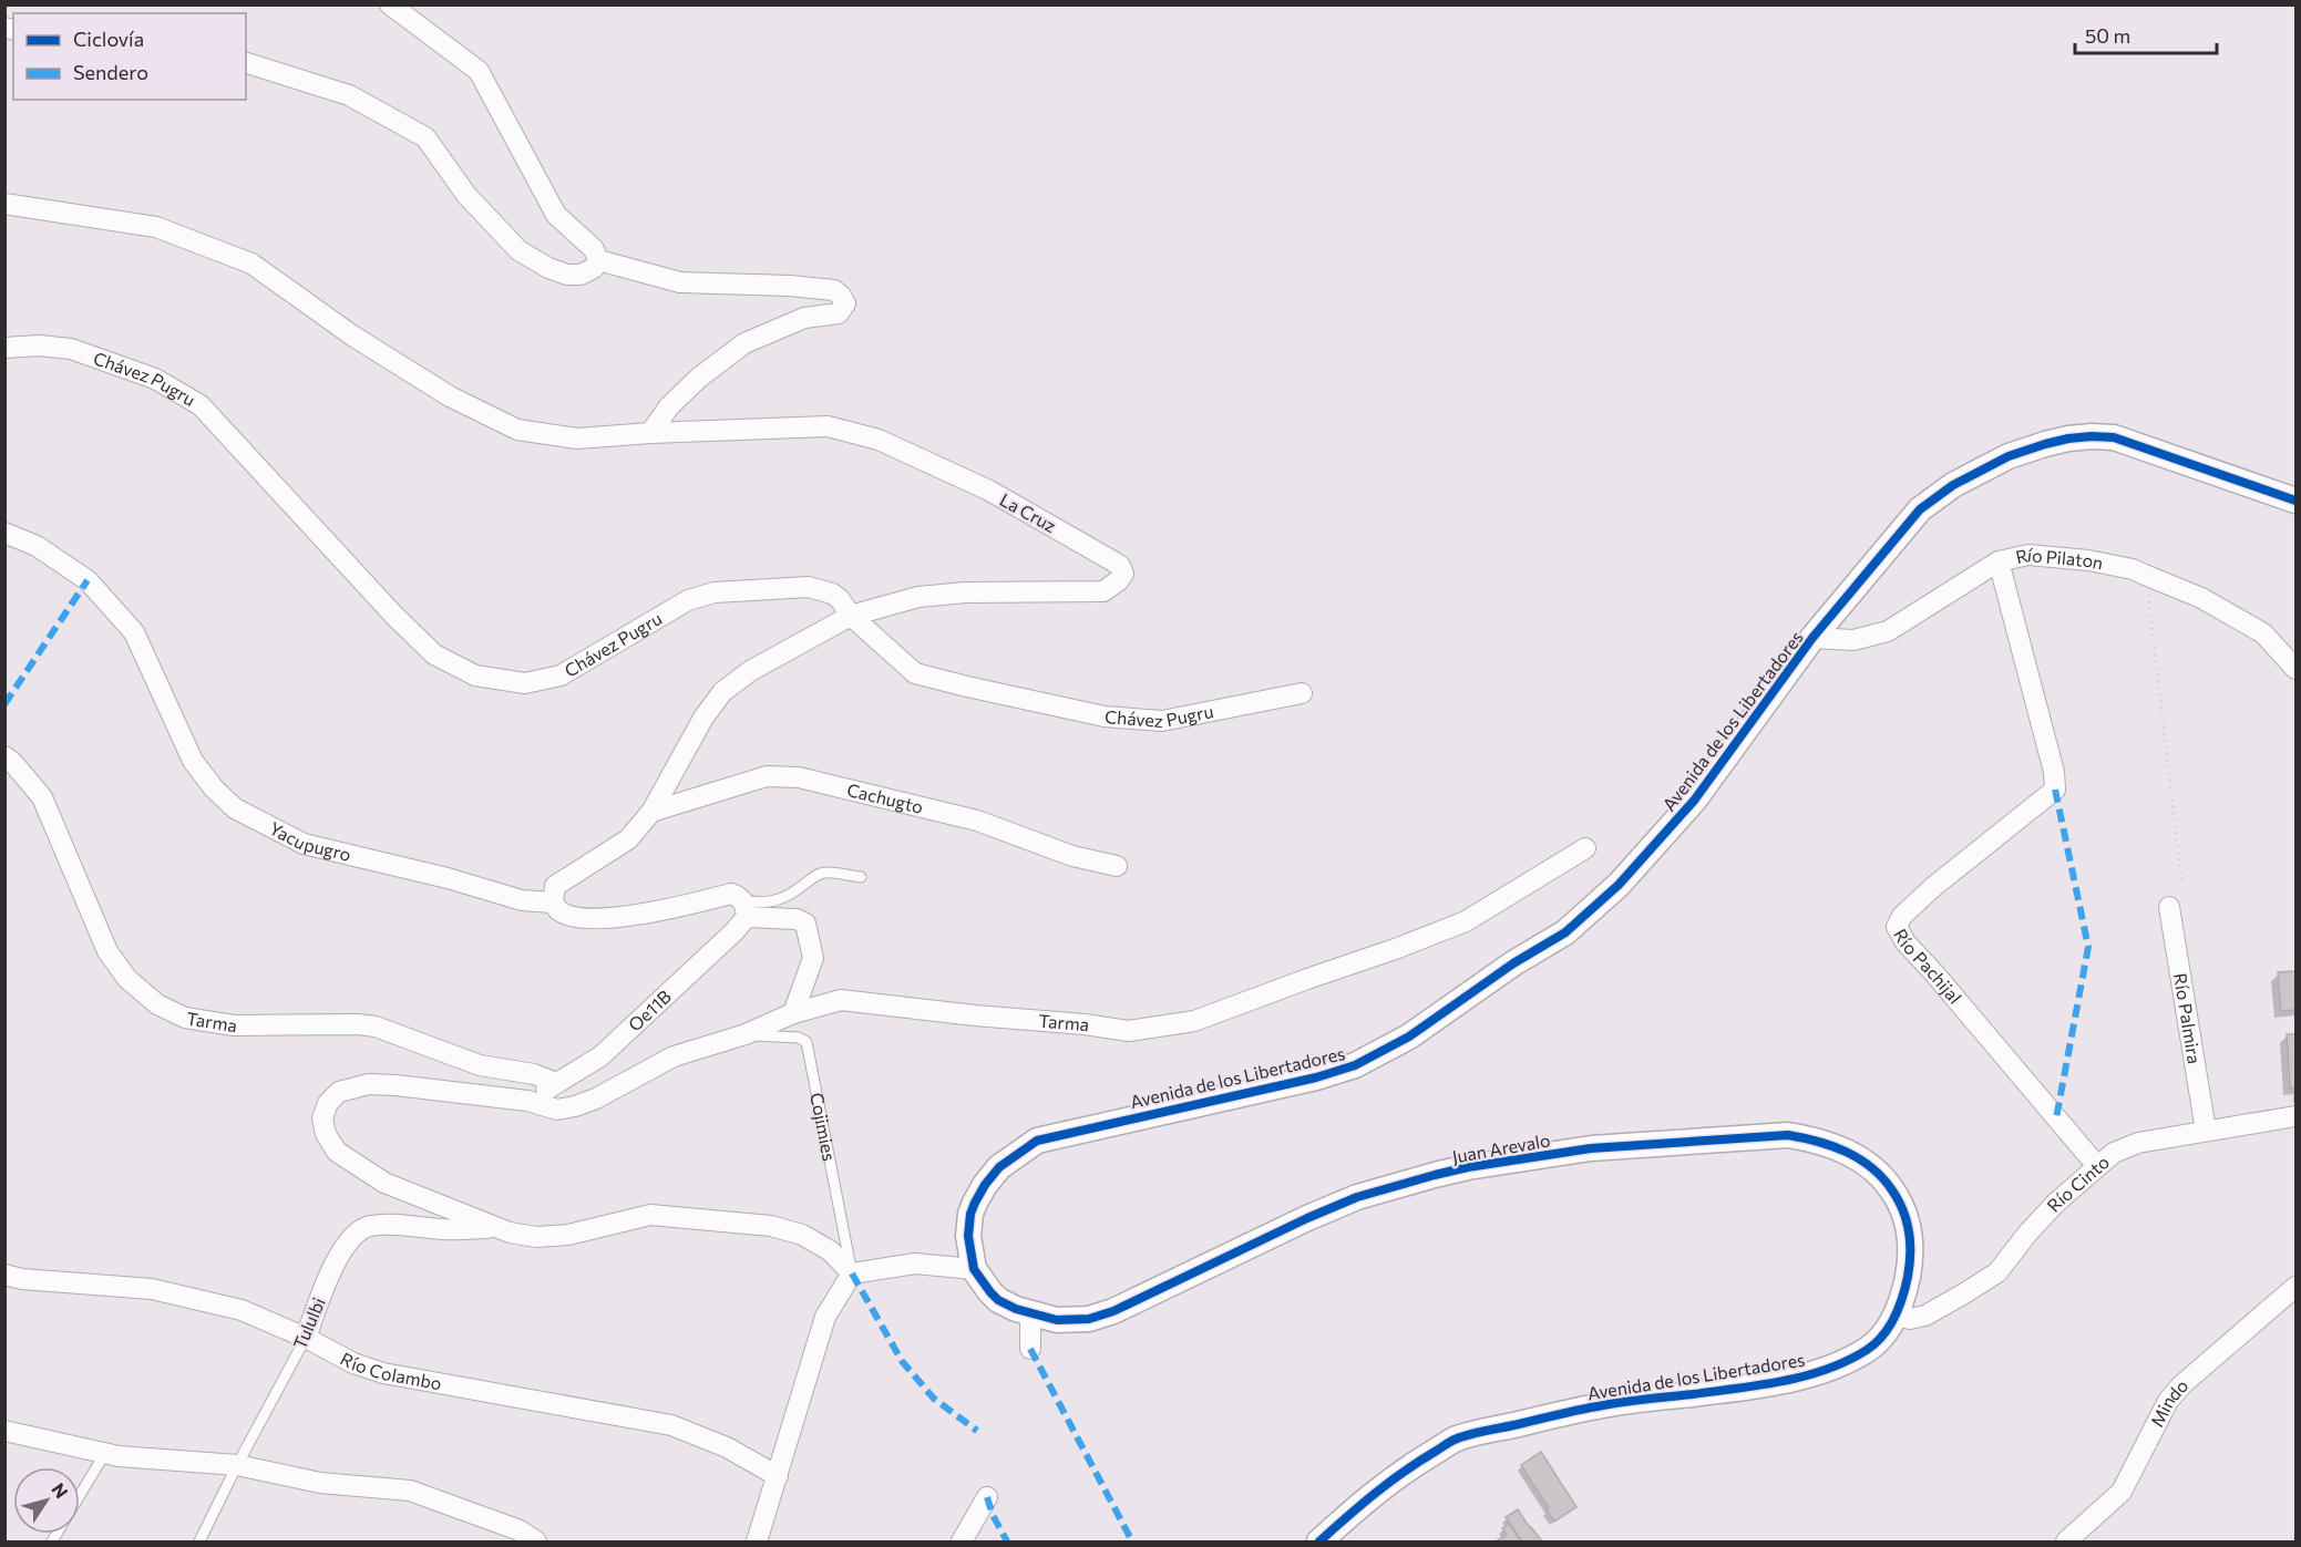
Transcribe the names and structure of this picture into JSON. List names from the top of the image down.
{
  "streets": {
    "street": [
      "Chávez Pugru",
      "La Cruz",
      "Río Pilaton",
      "Avenida de los Libertadores",
      "Cachugto",
      "Yacupugro",
      "Río Pachijal",
      "Oe11B",
      "Río Palmira",
      "Tarma",
      "Juan Arevalo",
      "Río Cinto",
      "Tululbi",
      "Río Colambo",
      "Mindo"
    ],
    "lane": ["Cojimies"]
  },
  "crossings": [
    ["Chávez Pugru", "La Cruz"],
    ["Río Pilaton", "Avenida de los Libertadores"],
    ["Río Pilaton", "Río Pachijal"],
    ["Avenida de los Libertadores", "Juan Arevalo"],
    ["Avenida de los Libertadores", "Río Cinto"],
    ["Yacupugro", "Oe11B"],
    ["Yacupugro", "Tarma"],
    ["Río Pachijal", "Río Cinto"],
    ["Oe11B", "Tarma"],
    ["Río Palmira", "Río Cinto"],
    ["Tarma", "Cojimies"],
    ["Tarma", "Tululbi"],
    ["Juan Arevalo", "Río Cinto"],
    ["Tululbi", "Río Colambo"]
  ],
  "legend": ["Ciclovía", "Sendero"],
  "scale_bar": "50 m",
  "north": "top right"
}
